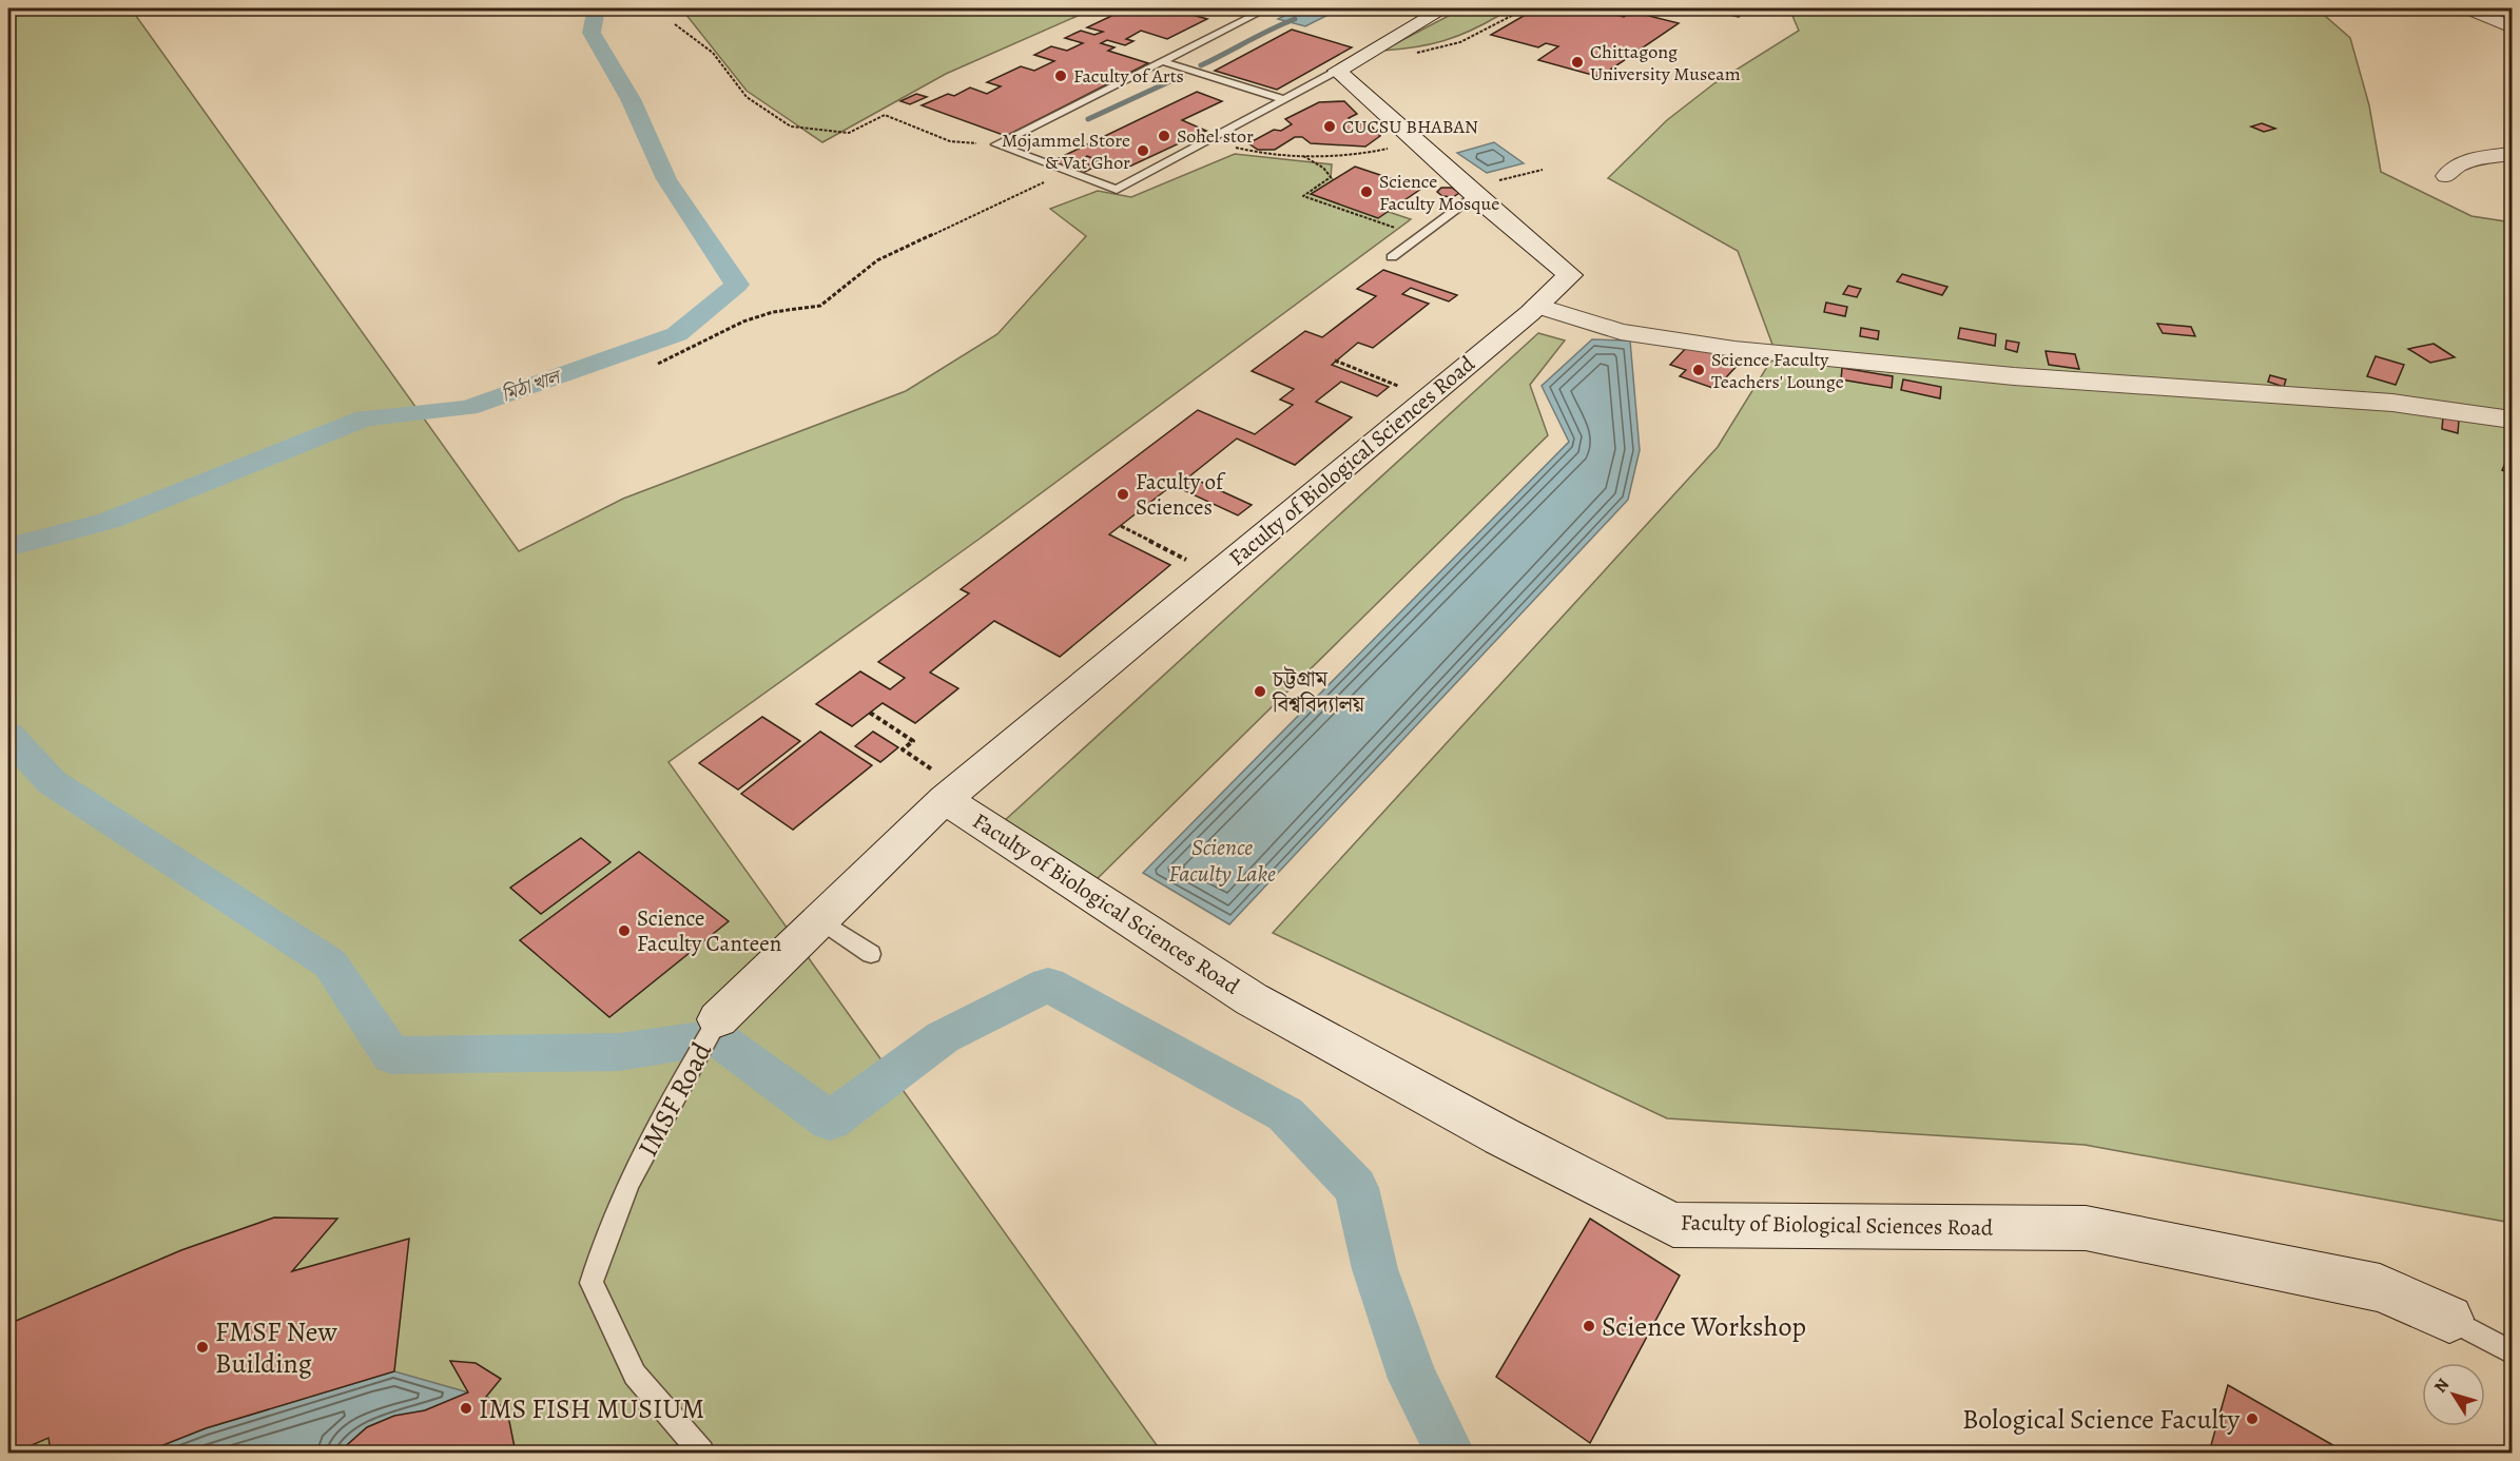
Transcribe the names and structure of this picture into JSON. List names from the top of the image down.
{
  "streets": {
    "street": ["Faculty of Biological Sciences Road", "IMSF Road"]
  },
  "crossings": [
    ["Faculty of Biological Sciences Road", "IMSF Road"]
  ],
  "water": ["মিঠা খাল", "Science Faculty Lake"],
  "places": [
    "Chittagong University Museam",
    "Faculty of Arts",
    "CUCSU BHABAN",
    "Sohel stor",
    "Mojammel Store & Vat Ghor",
    "Science Faculty Mosque",
    "Science Faculty Teachers' Lounge",
    "Faculty of Sciences",
    "চট্টগ্রাম বিশ্ববিদ্যালয়",
    "Science Faculty Canteen",
    "Science Workshop",
    "FMSF New Building",
    "IMS FISH MUSIUM",
    "Bological Science Faculty"
  ],
  "north": "top left"
}
